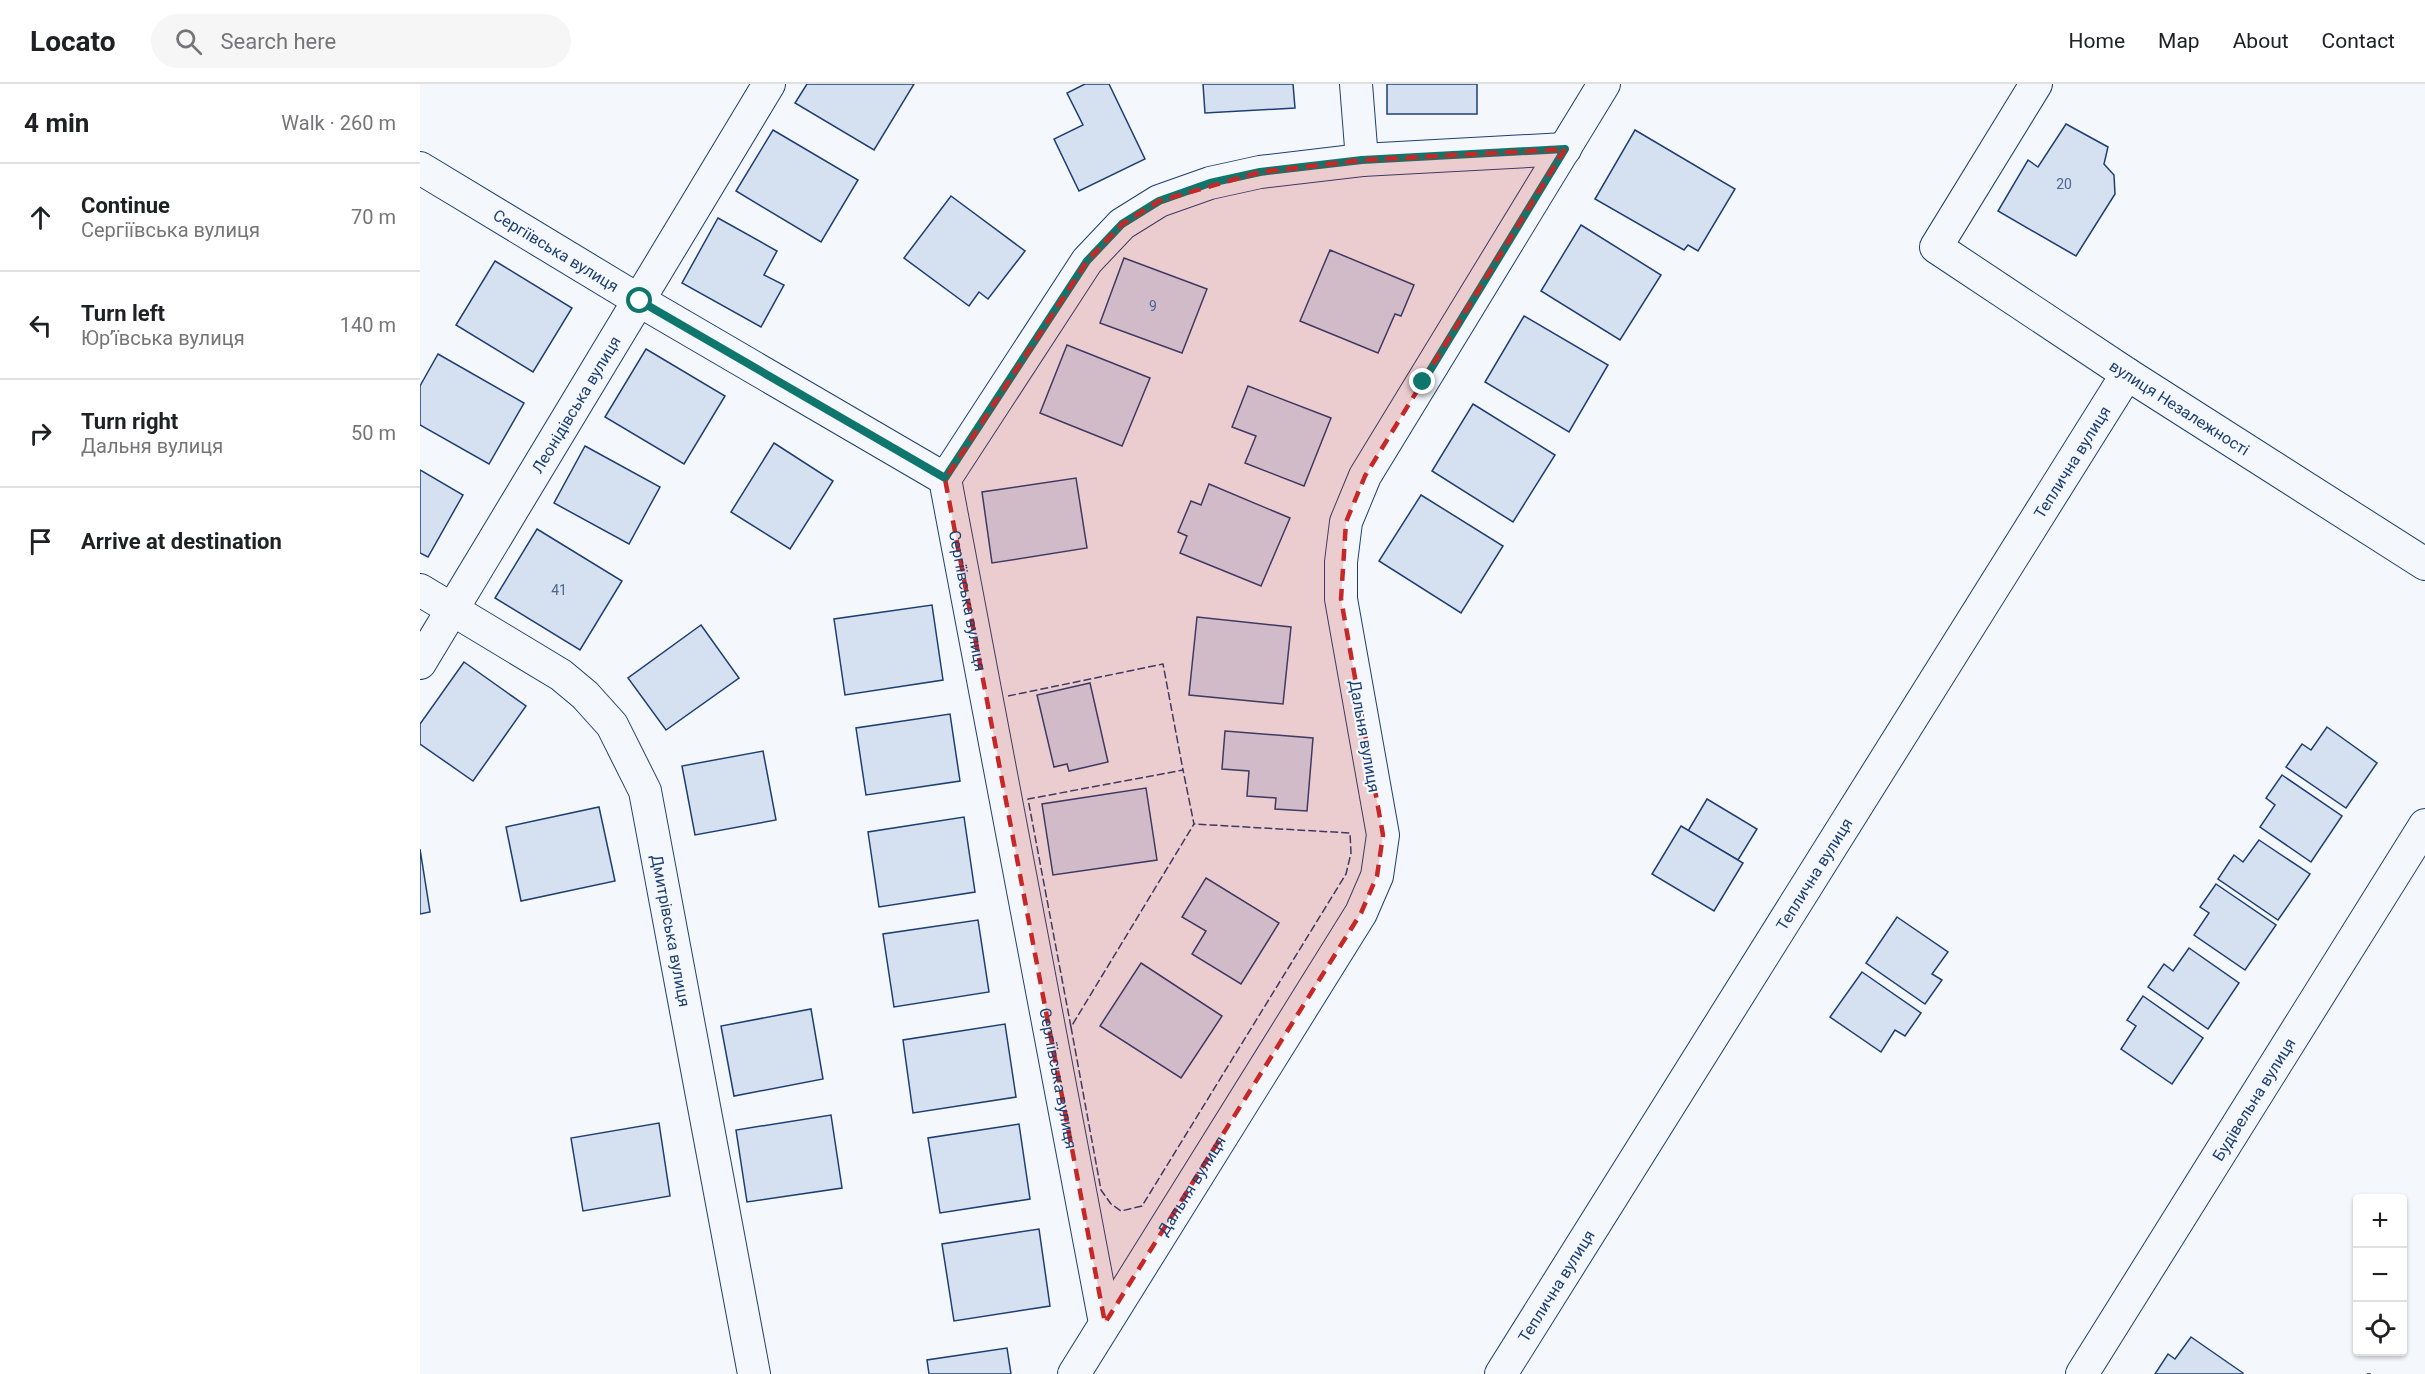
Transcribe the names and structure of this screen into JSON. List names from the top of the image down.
{
  "streets": {
    "street": [
      "Сергіївська вулиця",
      "Леонідівська вулиця",
      "вулиця Незалежності",
      "Теплична вулиця",
      "Дальня вулиця",
      "Дмитрівська вулиця",
      "Будівельна вулиця"
    ]
  },
  "crossings": [
    ["Сергіївська вулиця", "Леонідівська вулиця"],
    ["Сергіївська вулиця", "Дальня вулиця"],
    ["Леонідівська вулиця", "Дмитрівська вулиця"],
    ["вулиця Незалежності", "Теплична вулиця"]
  ],
  "house_numbers": ["20", "9", "41"],
  "page": {
    "header": "Locato",
    "search": "Search here",
    "nav": [
      "Home",
      "Map",
      "About",
      "Contact"
    ],
    "heading": ["4 min", "Walk · 260 m"],
    "list": [
      ["Continue", "Сергіївська вулиця", "70 m"],
      ["Turn left", "Юрʼївська вулиця", "140 m"],
      ["Turn right", "Дальня вулиця", "50 m"],
      "Arrive at destination"
    ],
    "map_buttons": ["+", "−"]
  }
}
